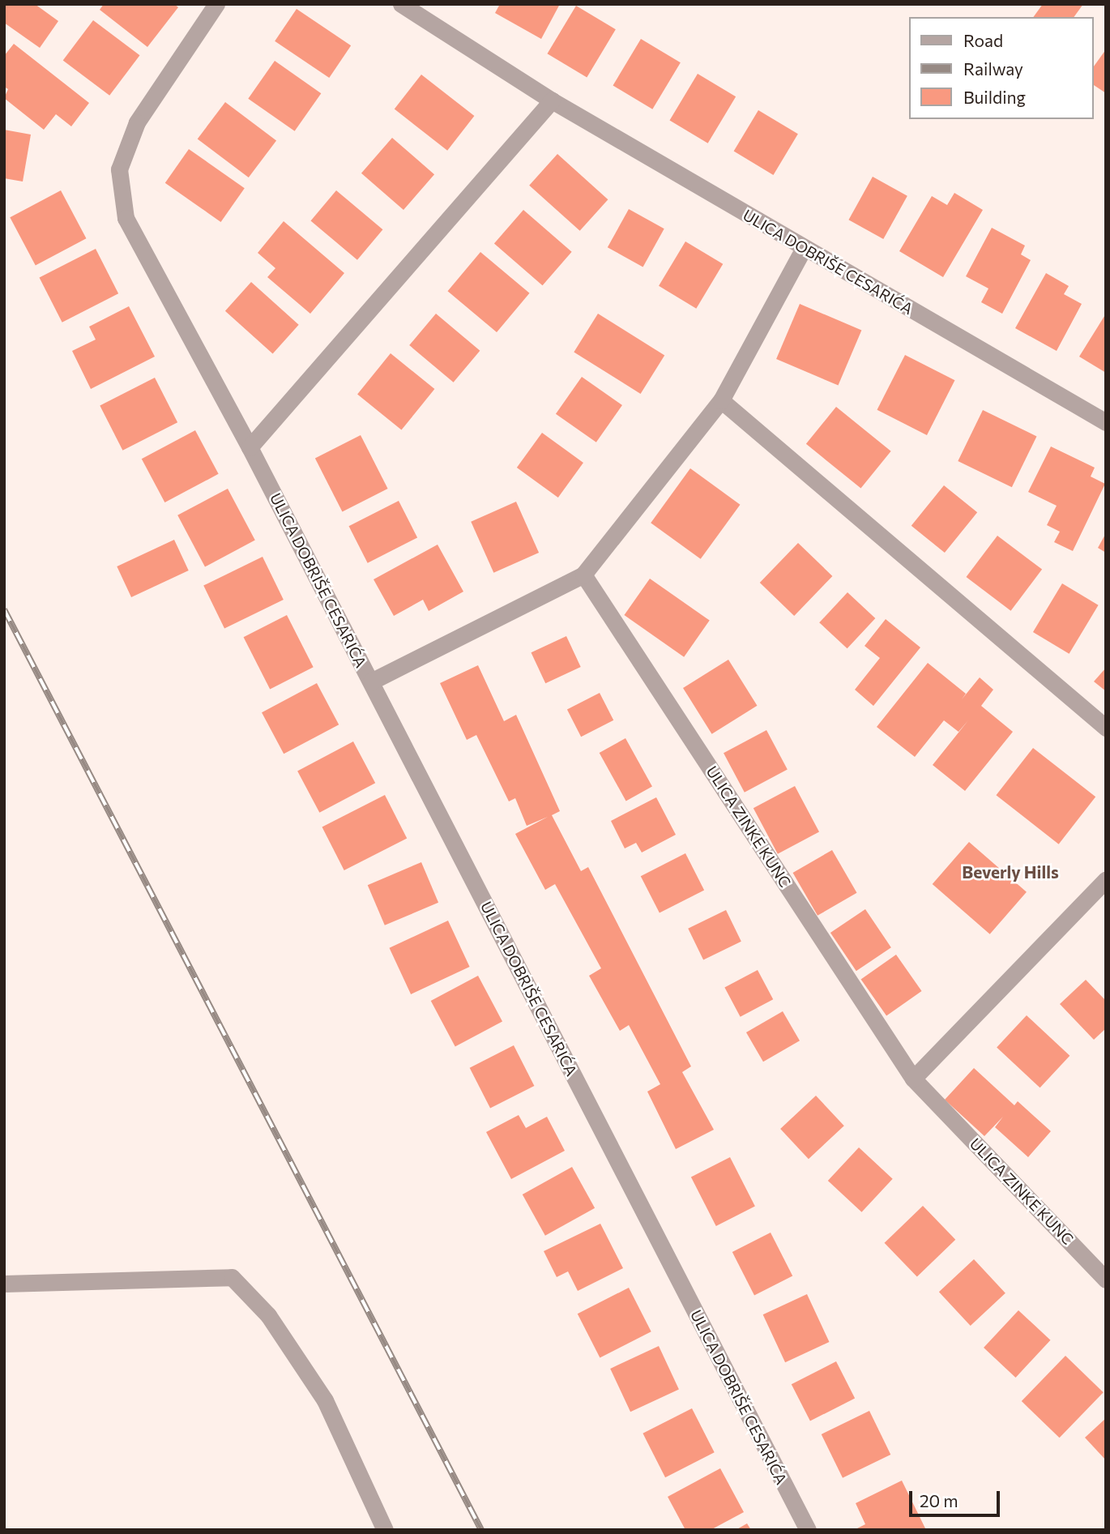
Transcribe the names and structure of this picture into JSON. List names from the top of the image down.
{
  "streets": {
    "street": ["ULICA DOBRIŠE CESARIĆA", "ULICA ZINKE KUNC"]
  },
  "districts": ["Beverly Hills"],
  "legend": ["Road", "Railway", "Building"],
  "scale_bar": "20 m"
}
